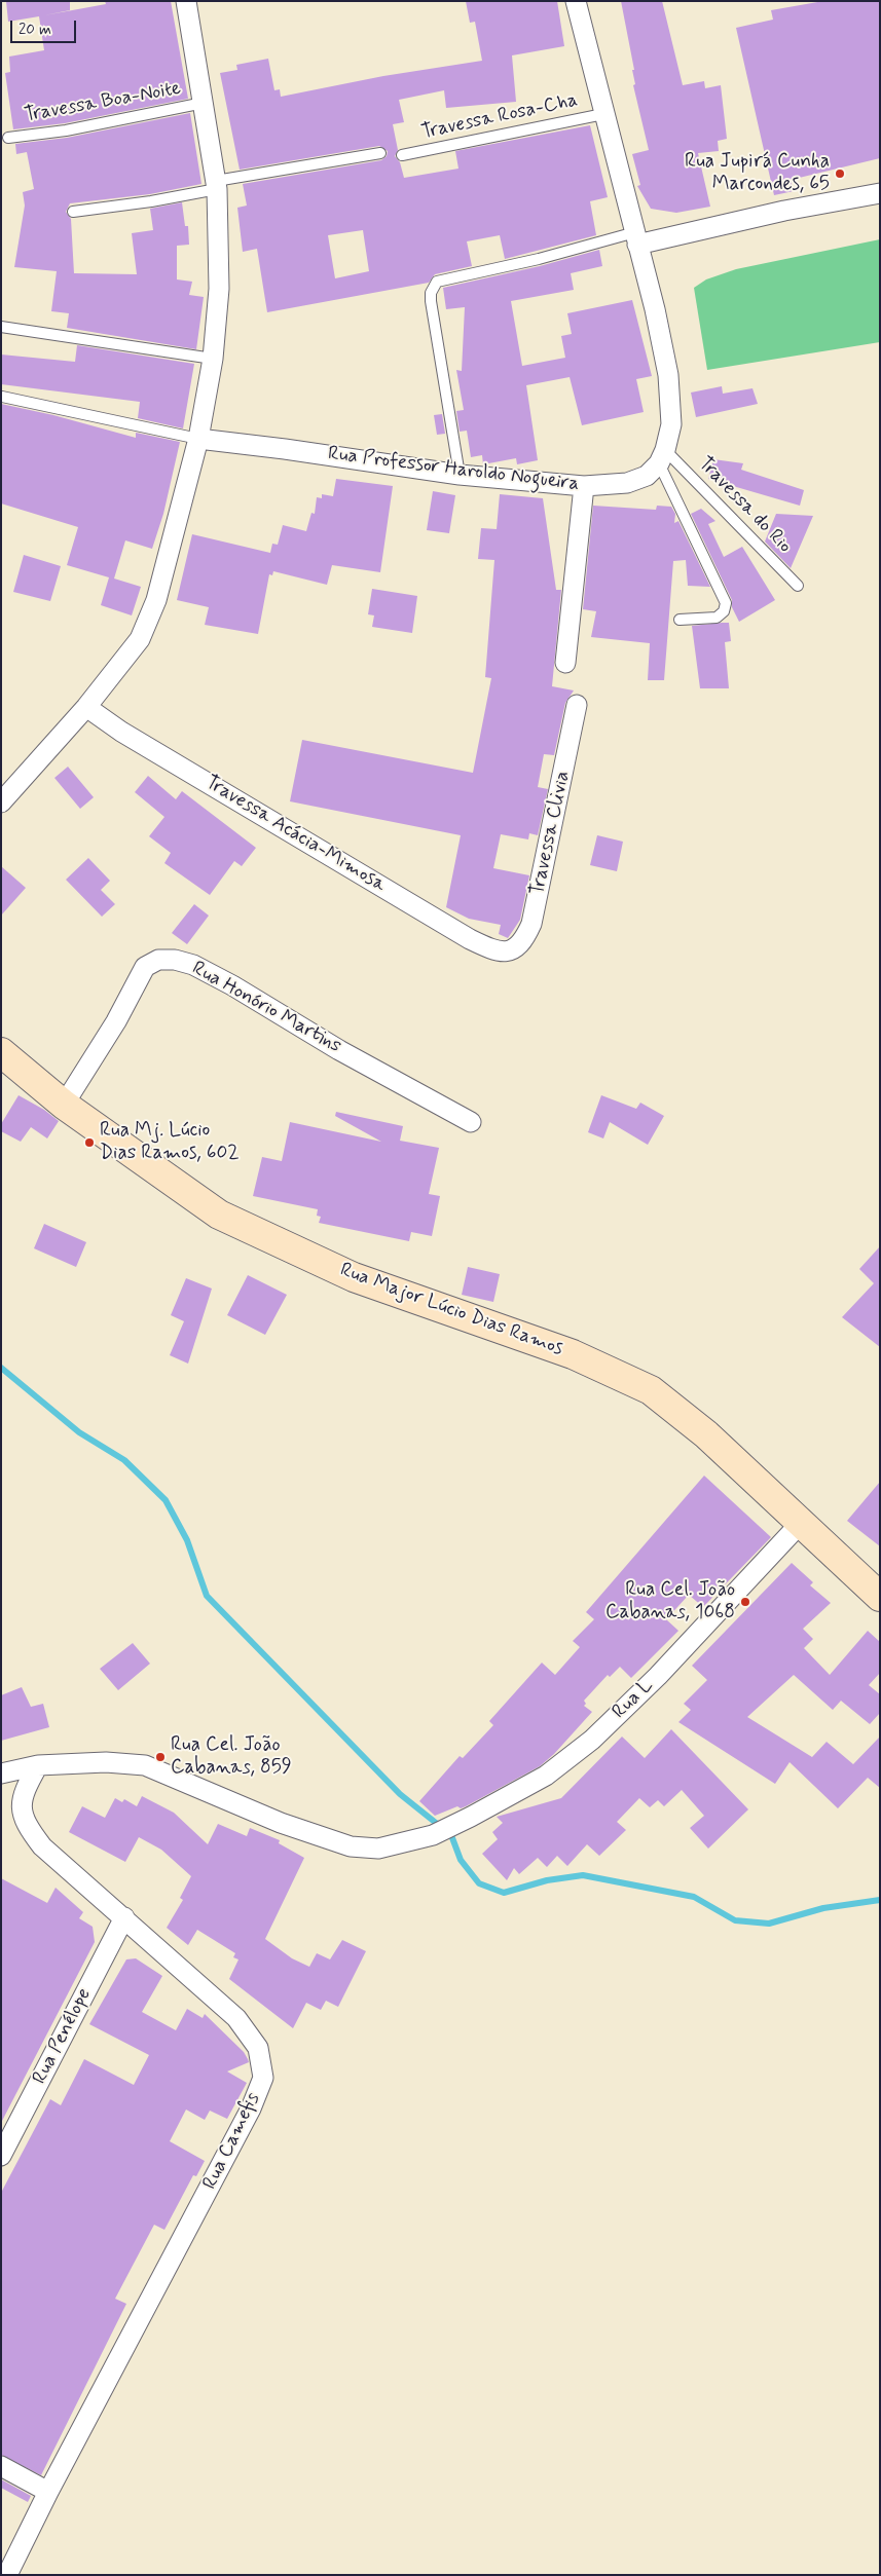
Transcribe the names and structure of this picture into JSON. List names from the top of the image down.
{
  "streets": {
    "main road": ["Rua Major Lúcio Dias Ramos"],
    "street": [
      "Rua Professor Haroldo Nogueira",
      "Travessa Clivia",
      "Travessa Acácia-Mimosa",
      "Rua Honório Martins",
      "Rua L",
      "Rua Penélope",
      "Rua Camefis"
    ],
    "lane": ["Travessa Boa-Noite", "Travessa Rosa-Cha", "Travessa do Rio"]
  },
  "crossings": [
    ["Rua Professor Haroldo Nogueira", "Travessa do Rio"],
    ["Travessa Clivia", "Travessa Acácia-Mimosa"],
    ["Rua Honório Martins", "Rua Major Lúcio Dias Ramos"],
    ["Rua Major Lúcio Dias Ramos", "Rua L"],
    ["Rua L", "Rua Camefis"],
    ["Rua Penélope", "Rua Camefis"]
  ],
  "places": [
    "Rua Jupirá Cunha Marcondes, 65",
    "Rua Mj. Lúcio Dias Ramos, 602",
    "Rua Cel. João Cabanas, 1068",
    "Rua Cel. João Cabanas, 859"
  ],
  "scale_bar": "20 m"
}
